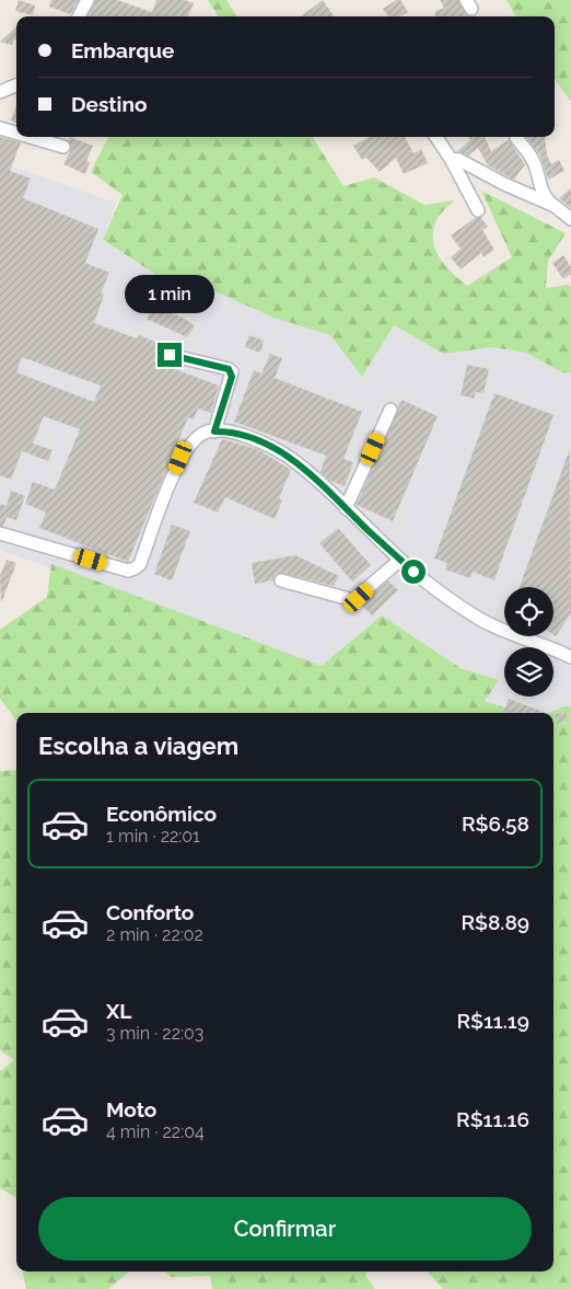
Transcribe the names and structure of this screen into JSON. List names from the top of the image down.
{
  "page": {
    "banner": ["Embarque", "Destino"],
    "bubble": "1 min",
    "heading": "Escolha a viagem",
    "list": [
      {
        "name": "Econômico",
        "note": "1 min · 22:01",
        "value": "R$6.58"
      },
      {
        "name": "Conforto",
        "note": "2 min · 22:02",
        "value": "R$8.89"
      },
      {
        "name": "XL",
        "note": "3 min · 22:03",
        "value": "R$11.19"
      },
      {
        "name": "Moto",
        "note": "4 min · 22:04",
        "value": "R$11.16"
      }
    ],
    "buttons": "Confirmar"
  }
}
